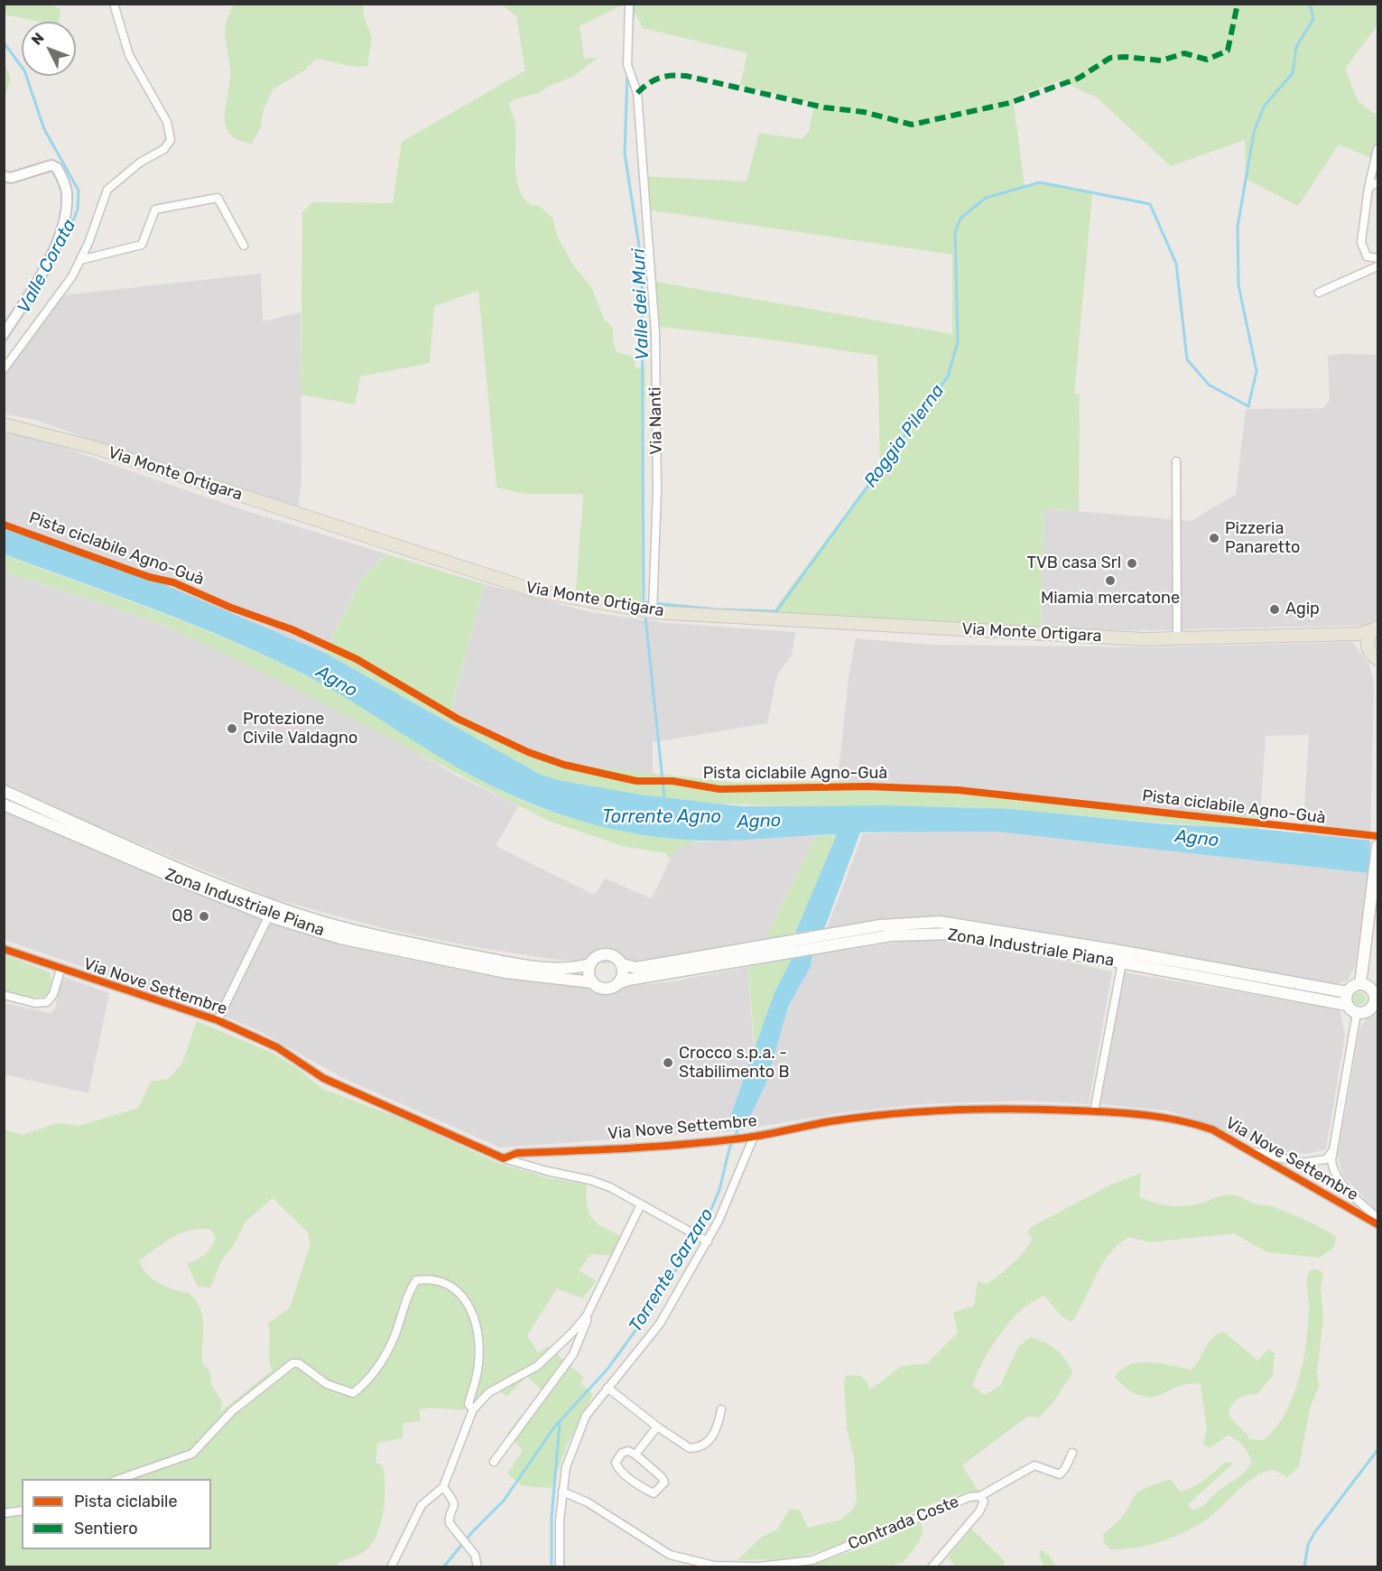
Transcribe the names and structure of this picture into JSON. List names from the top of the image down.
{
  "streets": {
    "main road": ["Via Monte Ortigara", "Zona Industriale Piana"],
    "street": ["Via Nanti", "Via Nove Settembre", "Contrada Coste"],
    "cycle path": ["Pista ciclabile Agno-Guà"]
  },
  "crossings": [
    ["Via Nanti", "Via Monte Ortigara"]
  ],
  "water": [
    "Valle Corata",
    "Valle dei Muri",
    "Roggia Pilerna",
    "Agno",
    "Torrente Agno",
    "Torrente Garzaro"
  ],
  "places": [
    "Pizzeria Panaretto",
    "TVB casa Srl",
    "Miamia mercatone",
    "Agip",
    "Protezione Civile Valdagno",
    "Q8",
    "Crocco s.p.a. - Stabilimento B"
  ],
  "legend": ["Pista ciclabile", "Sentiero"],
  "north": "top left"
}
